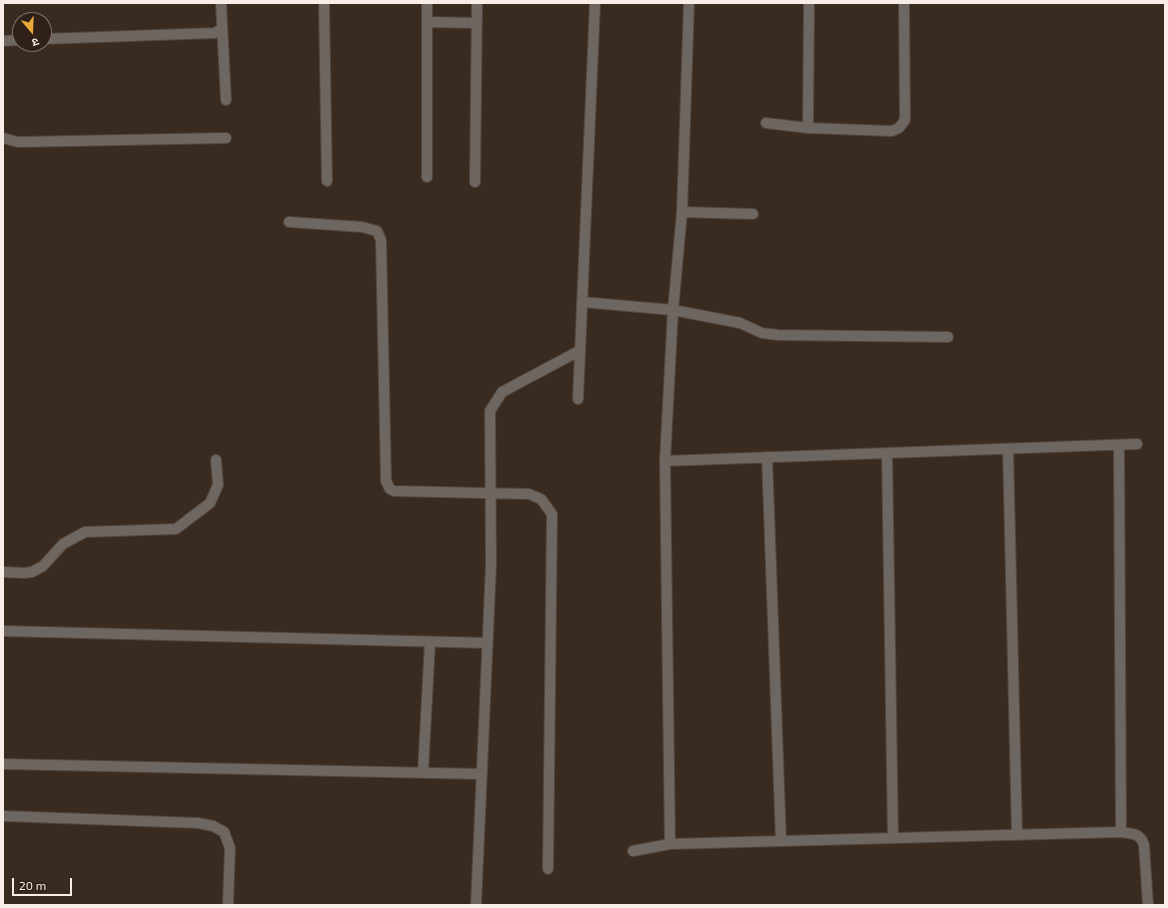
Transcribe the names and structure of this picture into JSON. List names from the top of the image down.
{
  "scale_bar": "20 m",
  "north": "bottom"
}
